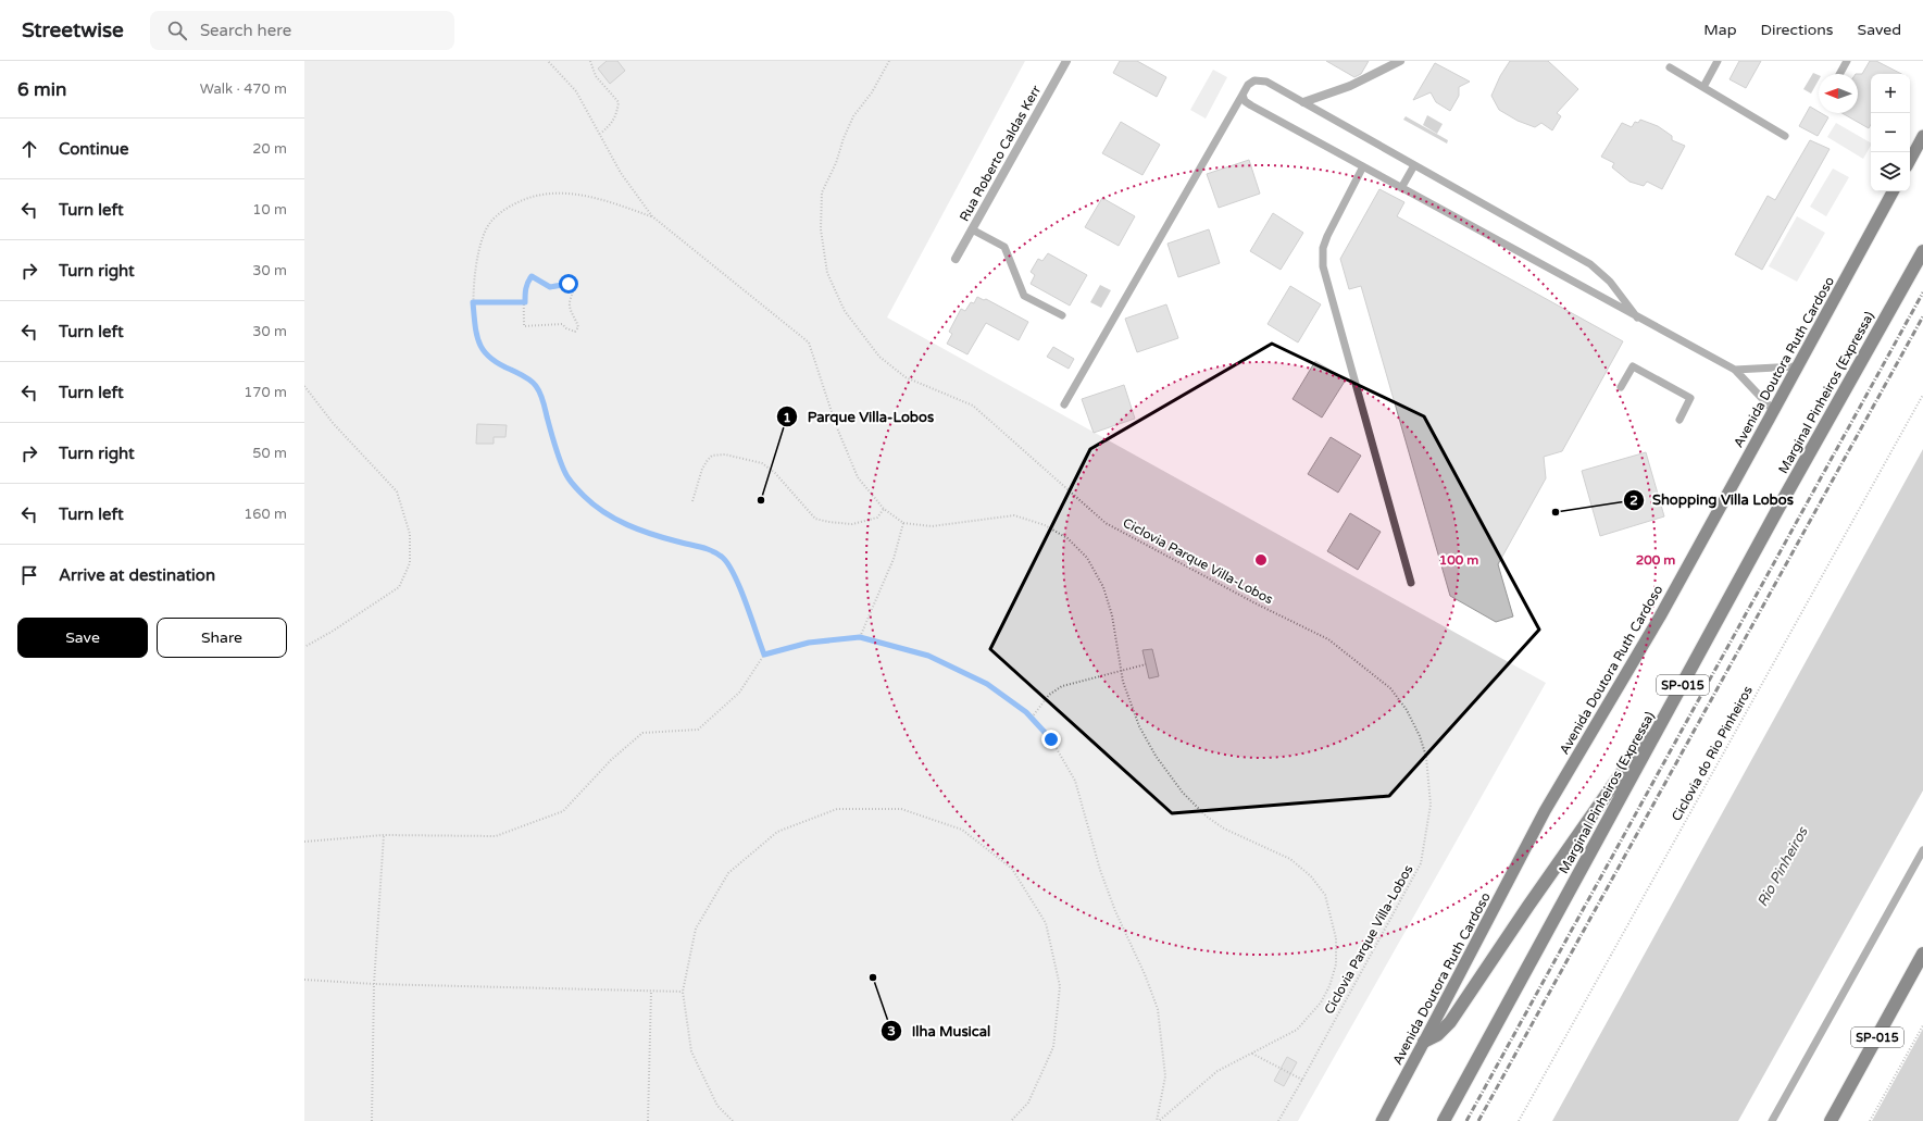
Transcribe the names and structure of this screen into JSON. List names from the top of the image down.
{
  "streets": {
    "highway": ["Avenida Doutora Ruth Cardoso", "Marginal Pinheiros (Expressa)", "SP-015"],
    "street": ["Rua Roberto Caldas Kerr"],
    "path": ["Ciclovia Parque Villa-Lobos", "Ciclovia do Rio Pinheiros"]
  },
  "water": ["Rio Pinheiros"],
  "places": ["Parque Villa-Lobos", "Shopping Villa Lobos", "Ilha Musical"],
  "north": "left",
  "page": {
    "header": "Streetwise",
    "search": "Search here",
    "nav": ["Map", "Directions", "Saved"],
    "heading": ["6 min", "Walk · 470 m"],
    "map_buttons": ["+", "−"],
    "list": [
      ["Continue", "20 m"],
      ["Turn left", "10 m"],
      ["Turn right", "30 m"],
      ["Turn left", "30 m"],
      ["Turn left", "170 m"],
      ["Turn right", "50 m"],
      ["Turn left", "160 m"],
      "Arrive at destination"
    ],
    "buttons": ["Save", "Share"]
  },
  "rings": ["100 m", "200 m"]
}
